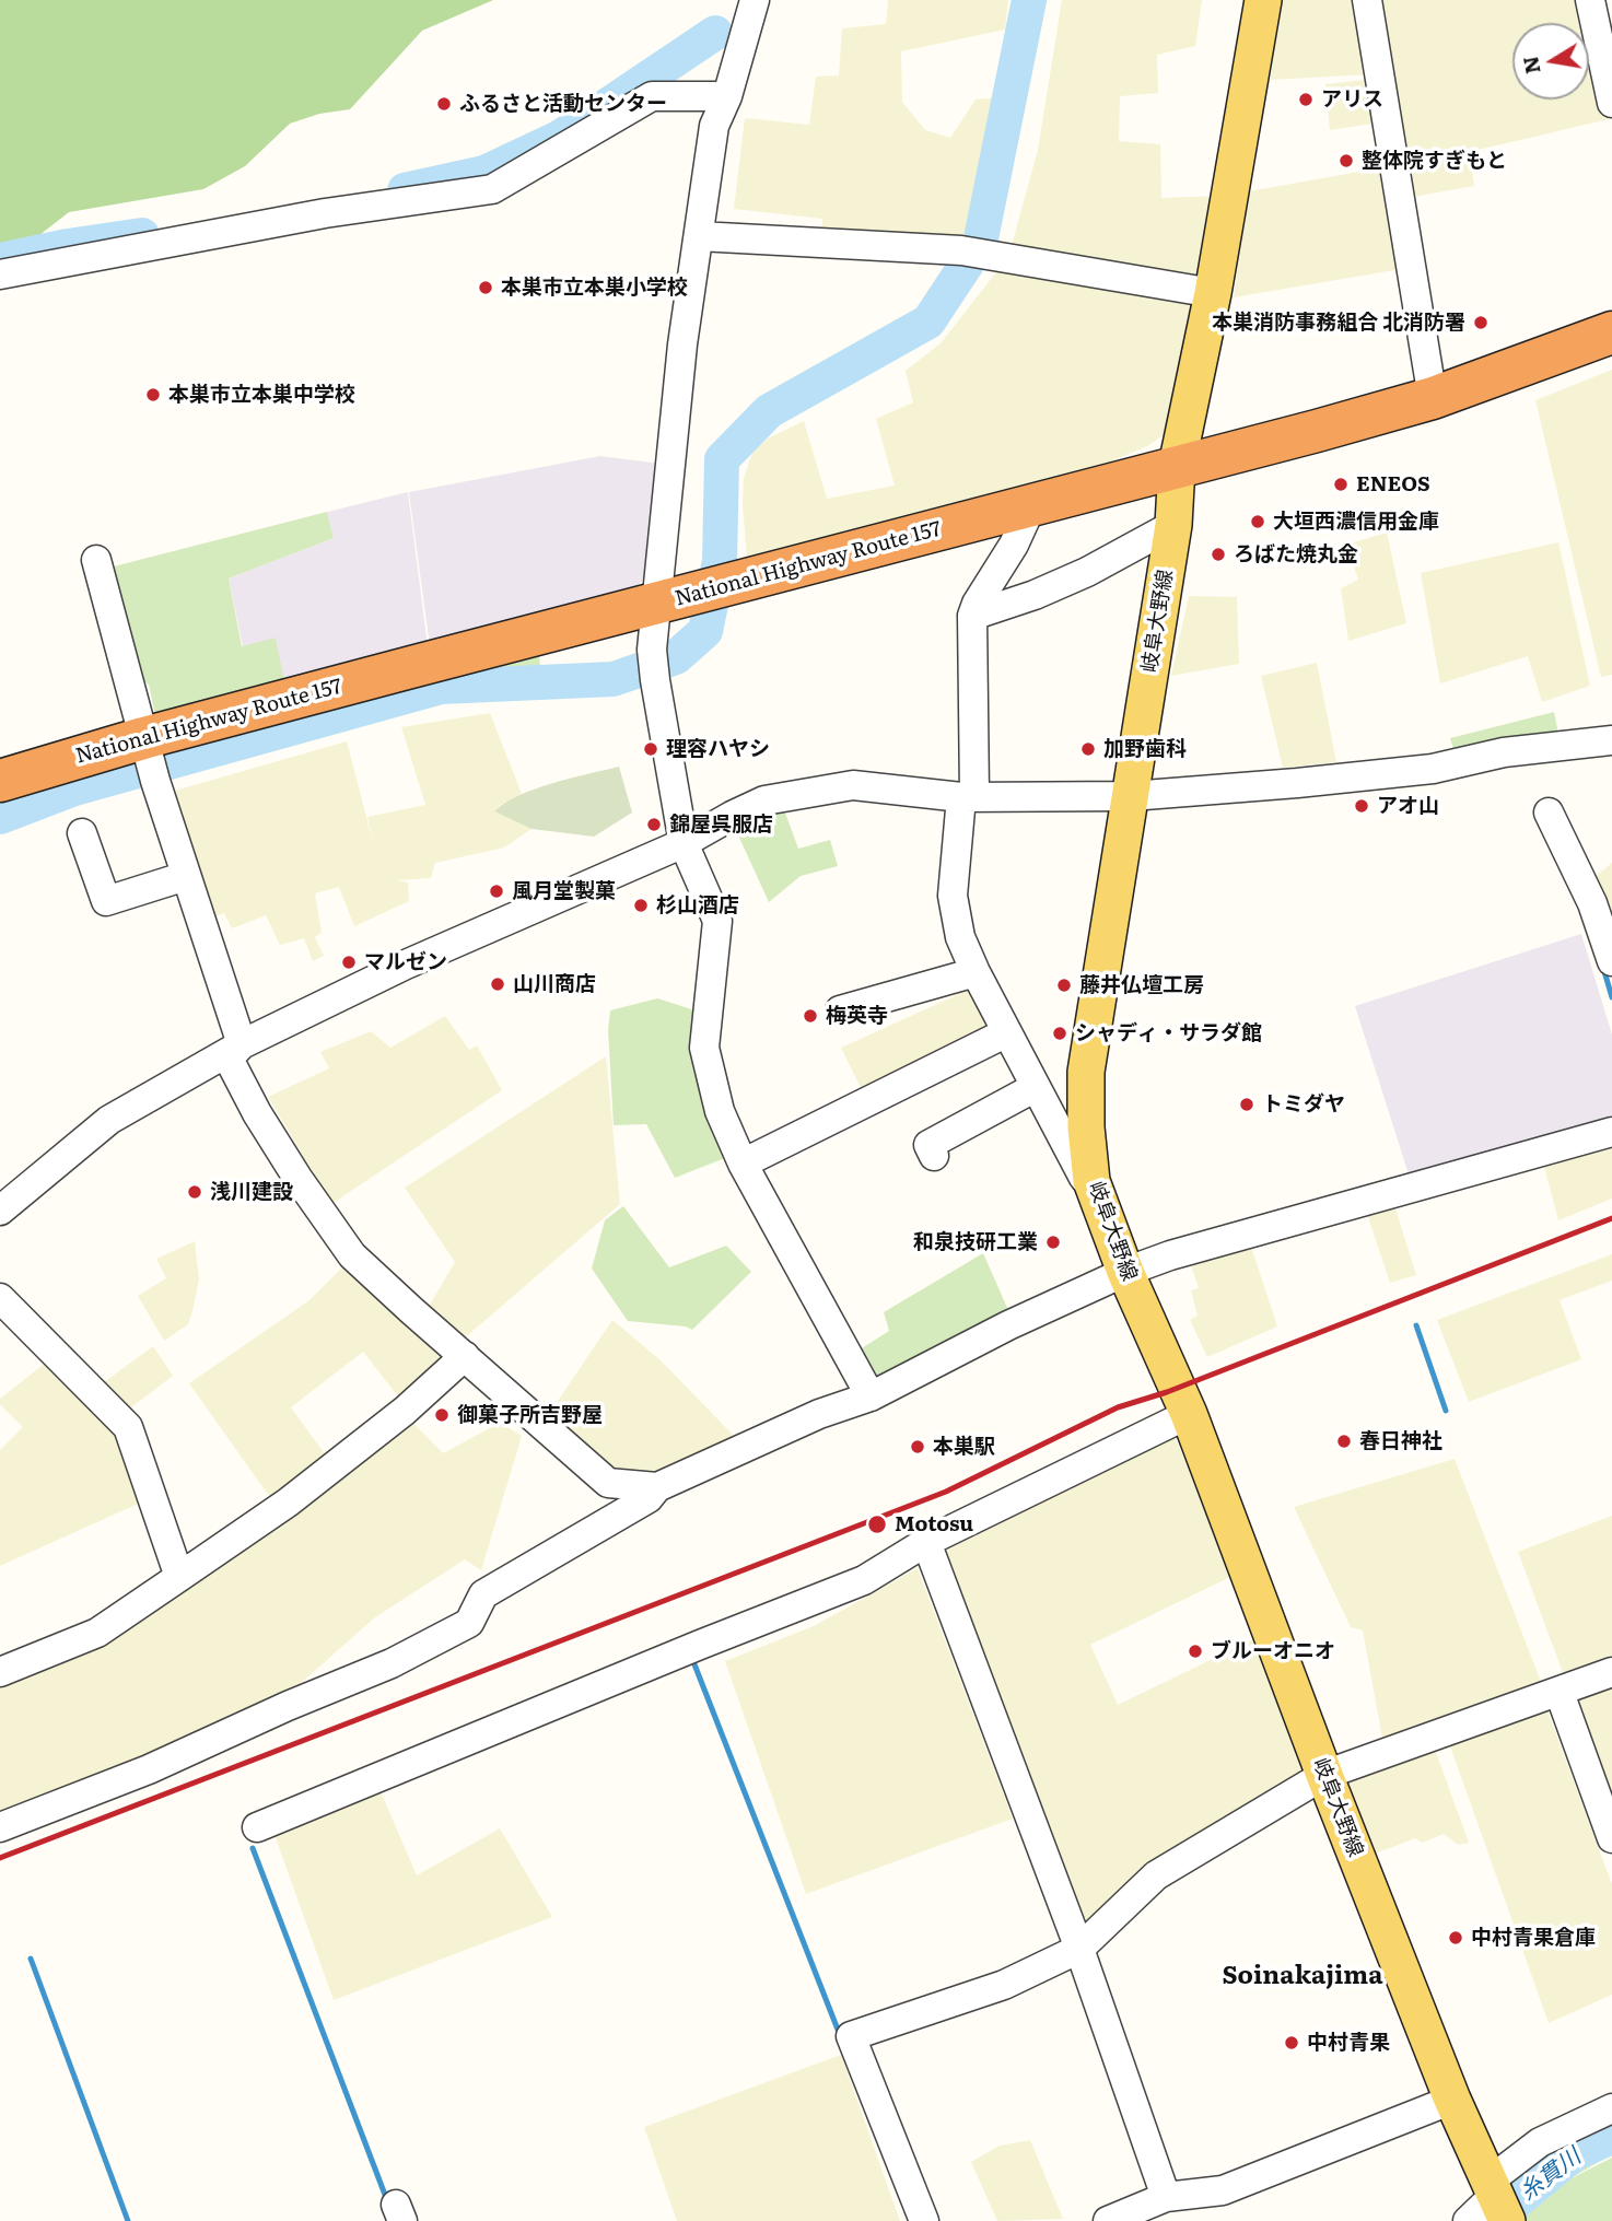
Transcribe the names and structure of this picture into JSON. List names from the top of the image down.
{
  "streets": {
    "highway": ["National Highway Route 157"],
    "main road": ["岐阜大野線"]
  },
  "crossings": [
    ["National Highway Route 157", "岐阜大野線"]
  ],
  "districts": ["Soinakajima"],
  "water": ["糸貫川"],
  "places": [
    "アリス",
    "ふるさと活動センター",
    "整体院すぎもと",
    "本巣市立本巣小学校",
    "本巣消防事務組合 北消防署",
    "本巣市立本巣中学校",
    "ENEOS",
    "大垣西濃信用金庫",
    "ろばた焼丸金",
    "理容ハヤシ",
    "加野歯科",
    "アオ山",
    "錦屋呉服店",
    "風月堂製菓",
    "杉山酒店",
    "マルゼン",
    "山川商店",
    "藤井仏壇工房",
    "梅英寺",
    "シャディ・サラダ館",
    "トミダヤ",
    "浅川建設",
    "和泉技研工業",
    "御菓子所吉野屋",
    "春日神社",
    "本巣駅",
    "Motosu",
    "ブルーオニオ",
    "中村青果倉庫",
    "中村青果"
  ],
  "north": "left"
}
